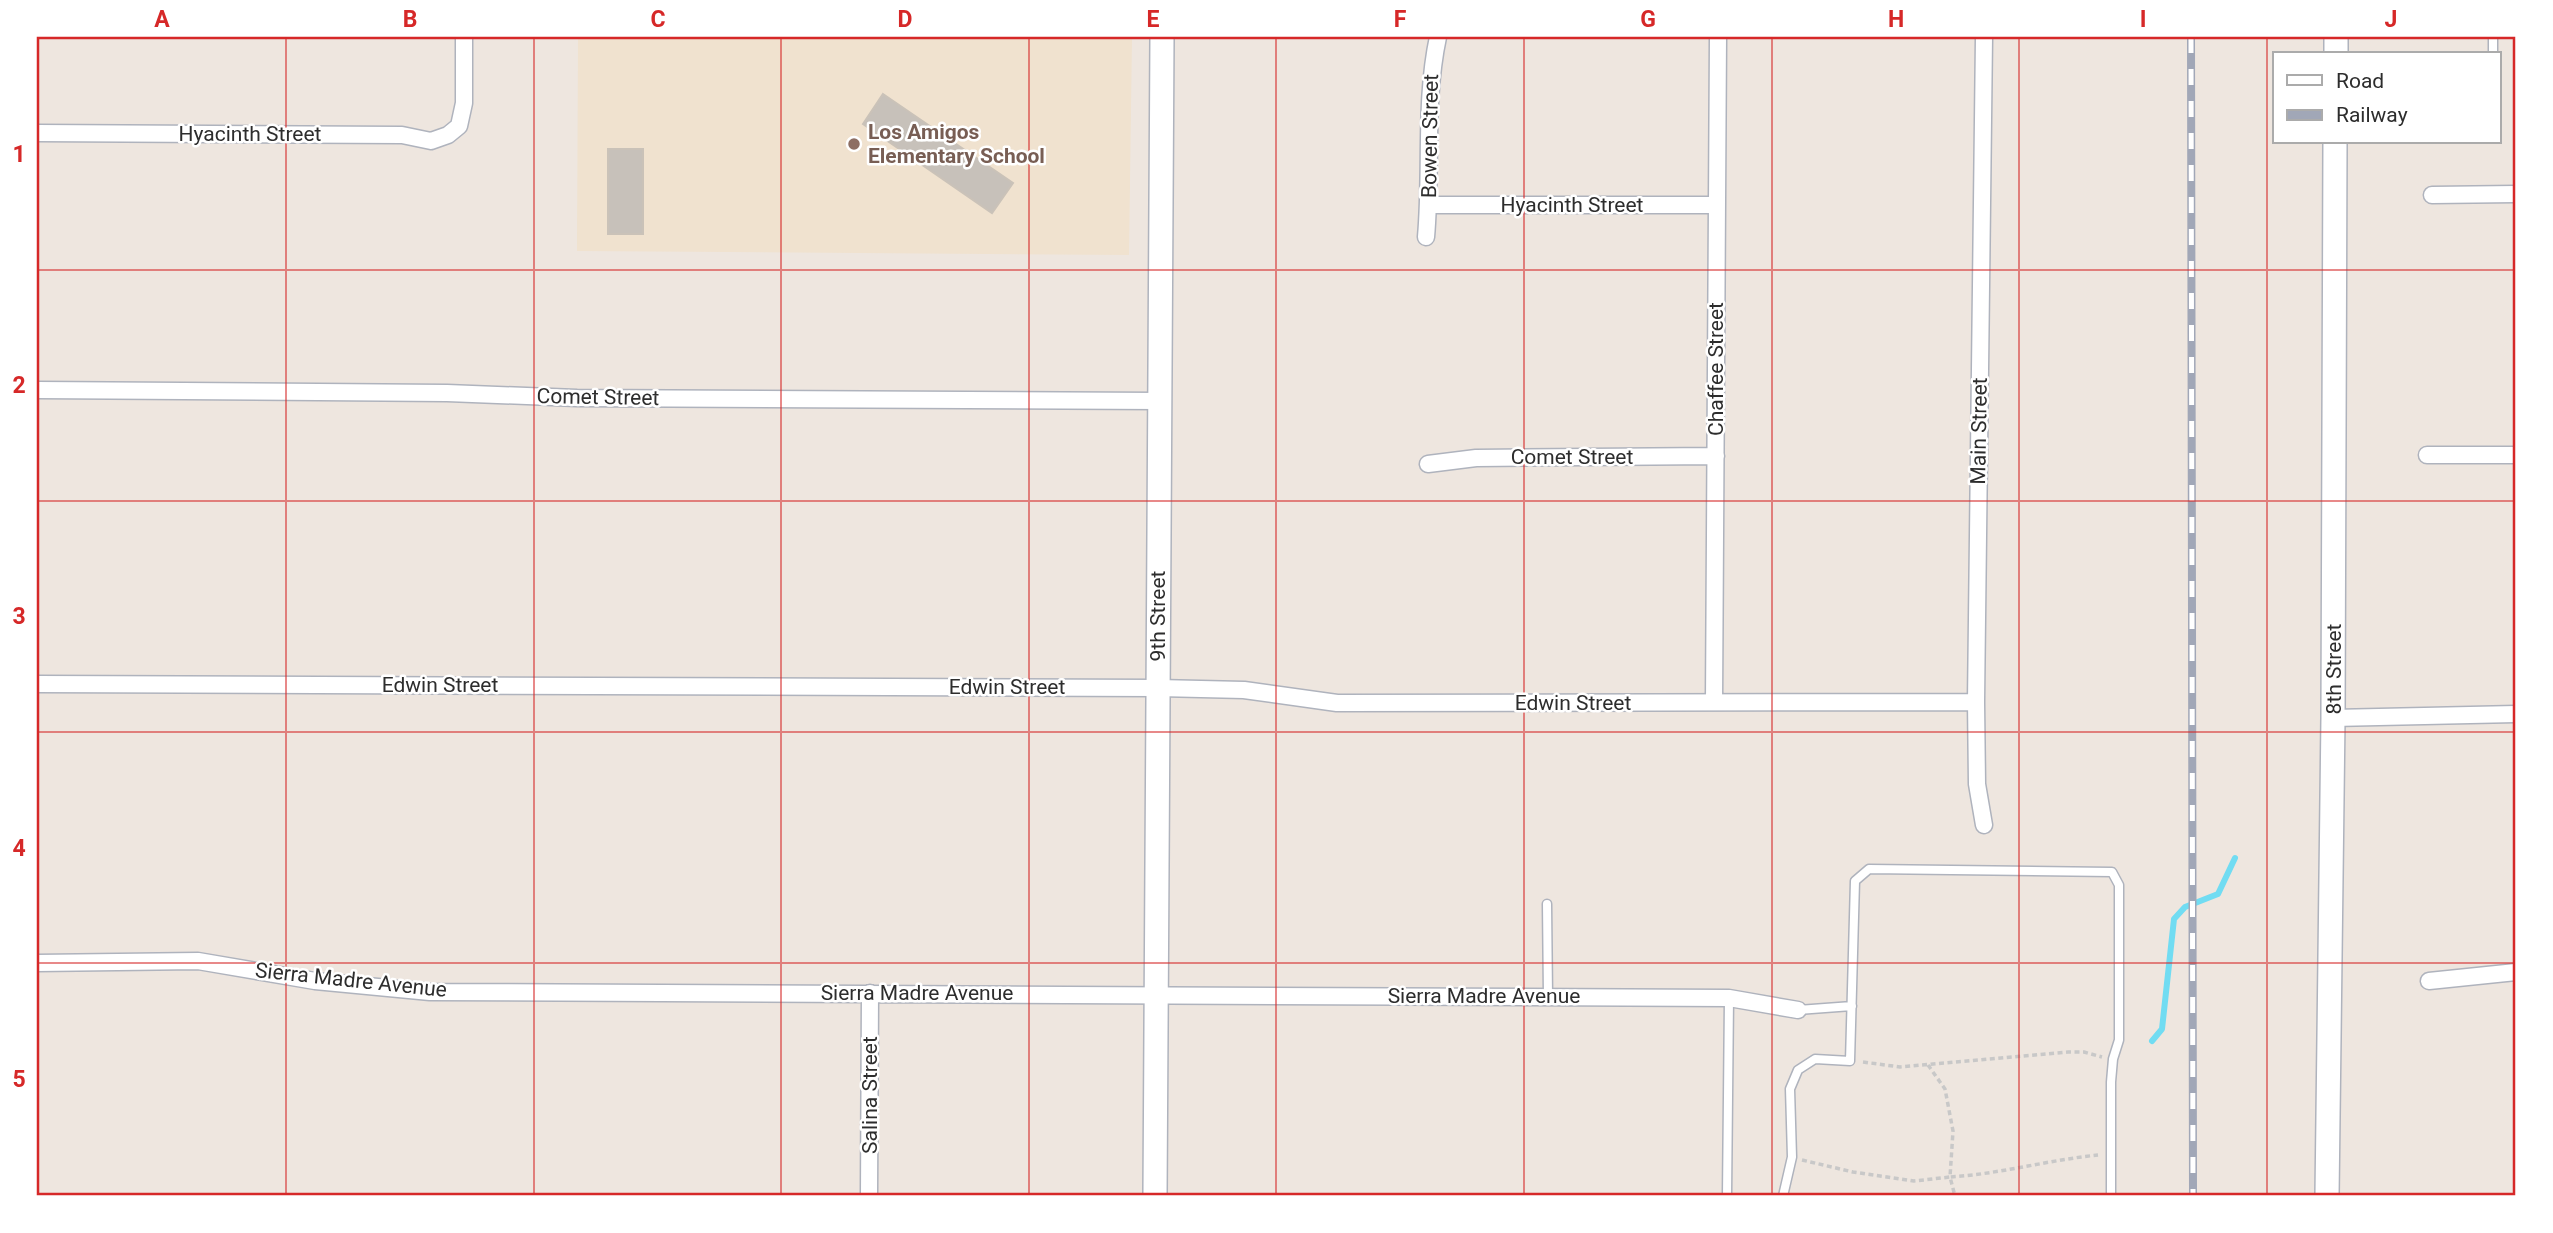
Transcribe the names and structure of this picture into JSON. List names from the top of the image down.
{
  "streets": {
    "street": [
      "Hyacinth Street",
      "Bowen Street",
      "Chaffee Street",
      "Comet Street",
      "Main Street",
      "9th Street",
      "8th Street",
      "Edwin Street",
      "Sierra Madre Avenue",
      "Salina Street"
    ]
  },
  "crossings": [
    ["Hyacinth Street", "Bowen Street"],
    ["Hyacinth Street", "Chaffee Street"],
    ["Chaffee Street", "Comet Street"],
    ["Chaffee Street", "Edwin Street"],
    ["Comet Street", "9th Street"],
    ["Main Street", "Edwin Street"],
    ["9th Street", "Edwin Street"],
    ["9th Street", "Sierra Madre Avenue"],
    ["Sierra Madre Avenue", "Salina Street"]
  ],
  "places": ["Los Amigos Elementary School"],
  "legend": ["Road", "Railway"],
  "grid": {
    "columns": [
      "A",
      "B",
      "C",
      "D",
      "E",
      "F",
      "G",
      "H",
      "I",
      "J"
    ],
    "rows": [
      "1",
      "2",
      "3",
      "4",
      "5"
    ]
  }
}
